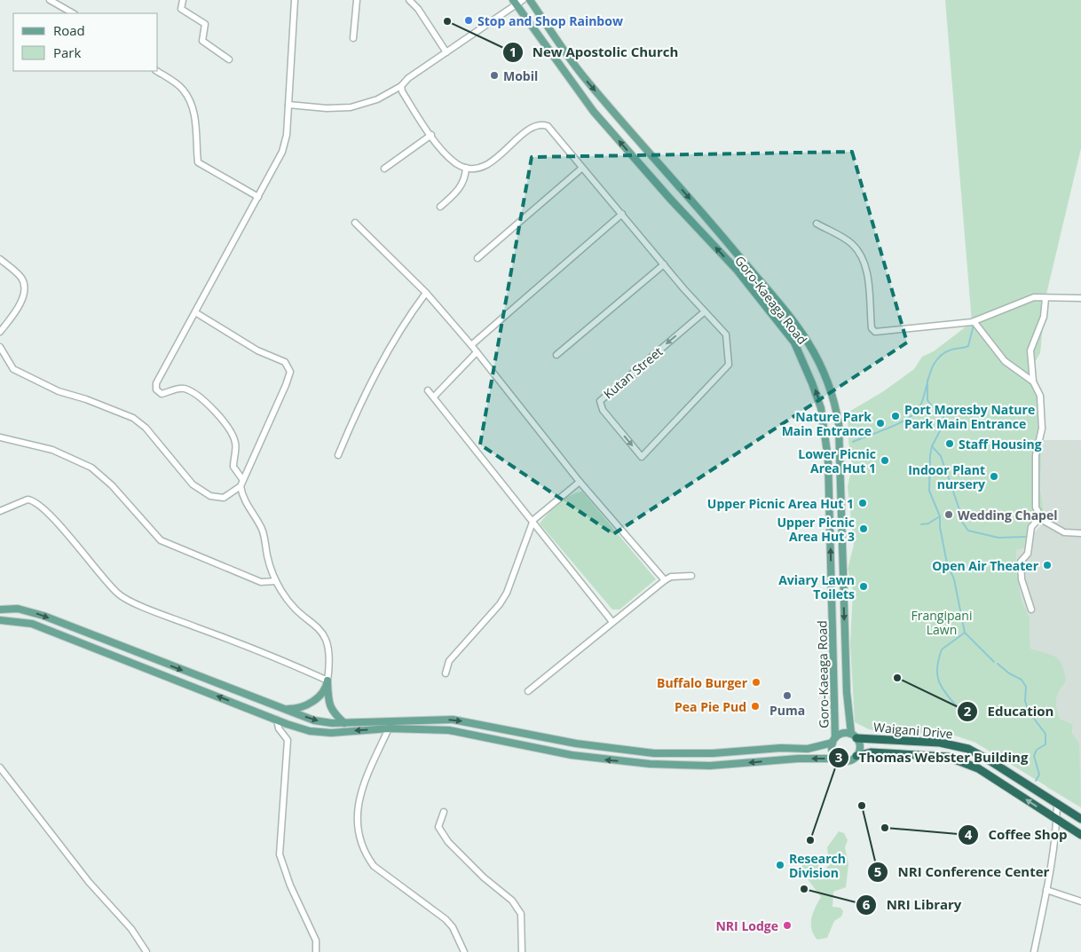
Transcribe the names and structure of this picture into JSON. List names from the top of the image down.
{
  "streets": {
    "highway": ["Waigani Drive"],
    "main road": ["Goro-Kaeaga Road"],
    "street": ["Kutan Street"]
  },
  "crossings": [
    ["Goro-Kaeaga Road", "Waigani Drive"]
  ],
  "parks": ["Frangipani Lawn"],
  "places": [
    "Stop and Shop Rainbow",
    "New Apostolic Church",
    "Mobil",
    "Port Moresby Nature Park Main Entrance",
    "Nature Park Main Entrance",
    "Staff Housing",
    "Lower Picnic Area Hut 1",
    "Indoor Plant nursery",
    "Upper Picnic Area Hut 1",
    "Wedding Chapel",
    "Upper Picnic Area Hut 3",
    "Open Air Theater",
    "Aviary Lawn Toilets",
    "Education",
    "Buffalo Burger",
    "Puma",
    "Pea Pie Pud",
    "NRI Conference Center",
    "Coffee Shop",
    "Thomas Webster Building",
    "Research Division",
    "NRI Library",
    "NRI Lodge"
  ],
  "legend": ["Road", "Park"]
}
